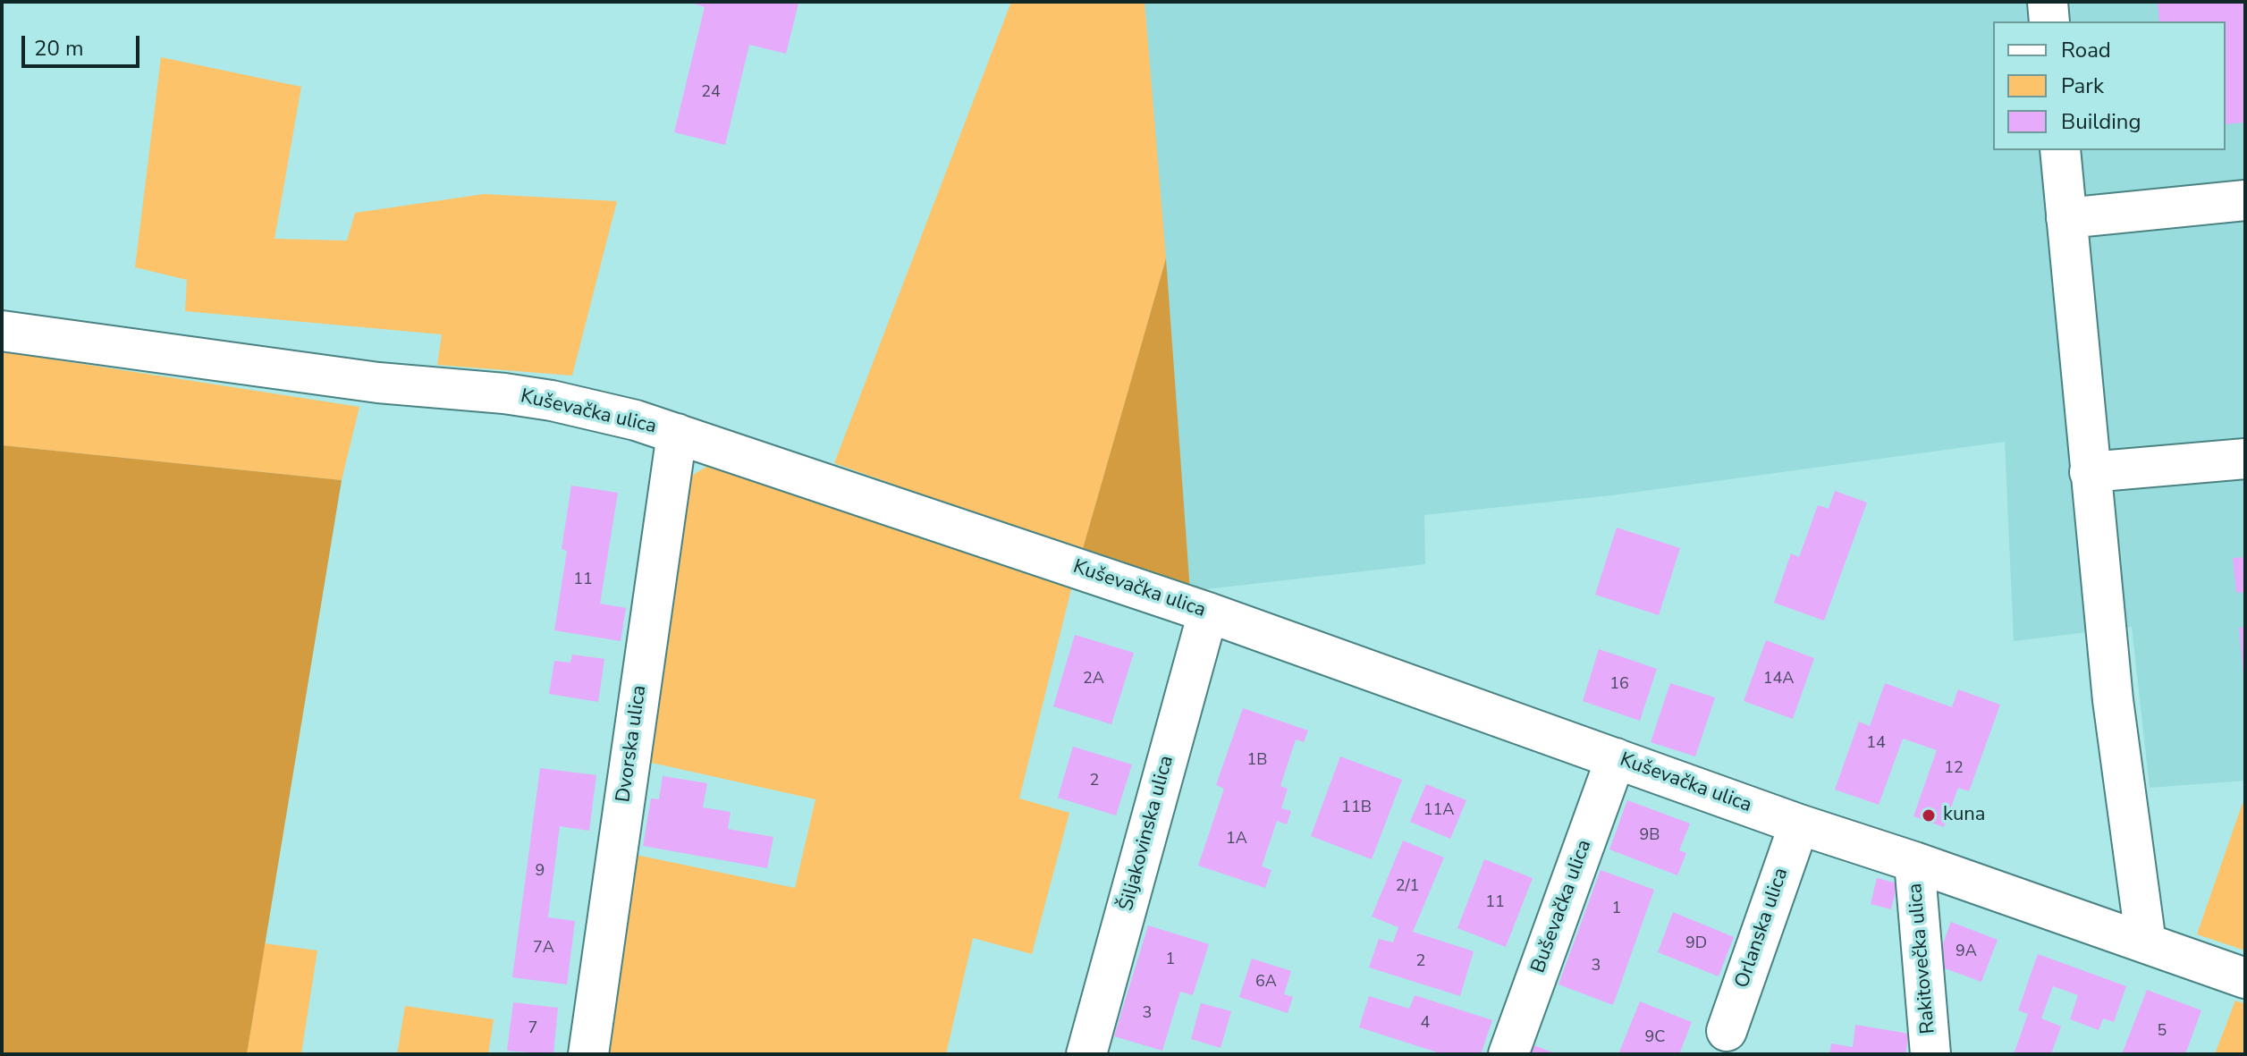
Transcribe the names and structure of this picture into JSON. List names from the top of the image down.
{
  "streets": {
    "street": [
      "Kuševačka ulica",
      "Dvorska ulica",
      "Šiljakovinska ulica",
      "Buševačka ulica",
      "Orlanska ulica",
      "Rakitovečka ulica"
    ]
  },
  "crossings": [
    ["Kuševačka ulica", "Dvorska ulica"],
    ["Kuševačka ulica", "Šiljakovinska ulica"],
    ["Kuševačka ulica", "Buševačka ulica"],
    ["Kuševačka ulica", "Orlanska ulica"],
    ["Kuševačka ulica", "Rakitovečka ulica"]
  ],
  "places": ["kuna"],
  "house_numbers": [
    "24",
    "11",
    "2A",
    "14A",
    "16",
    "14",
    "1B",
    "12",
    "2",
    "11B",
    "11A",
    "9B",
    "1A",
    "9",
    "2/1",
    "11",
    "1",
    "9D",
    "7A",
    "9A",
    "1",
    "2",
    "3",
    "6A",
    "3",
    "4",
    "7",
    "5",
    "9C"
  ],
  "legend": ["Road", "Park", "Building"],
  "scale_bar": "20 m"
}
